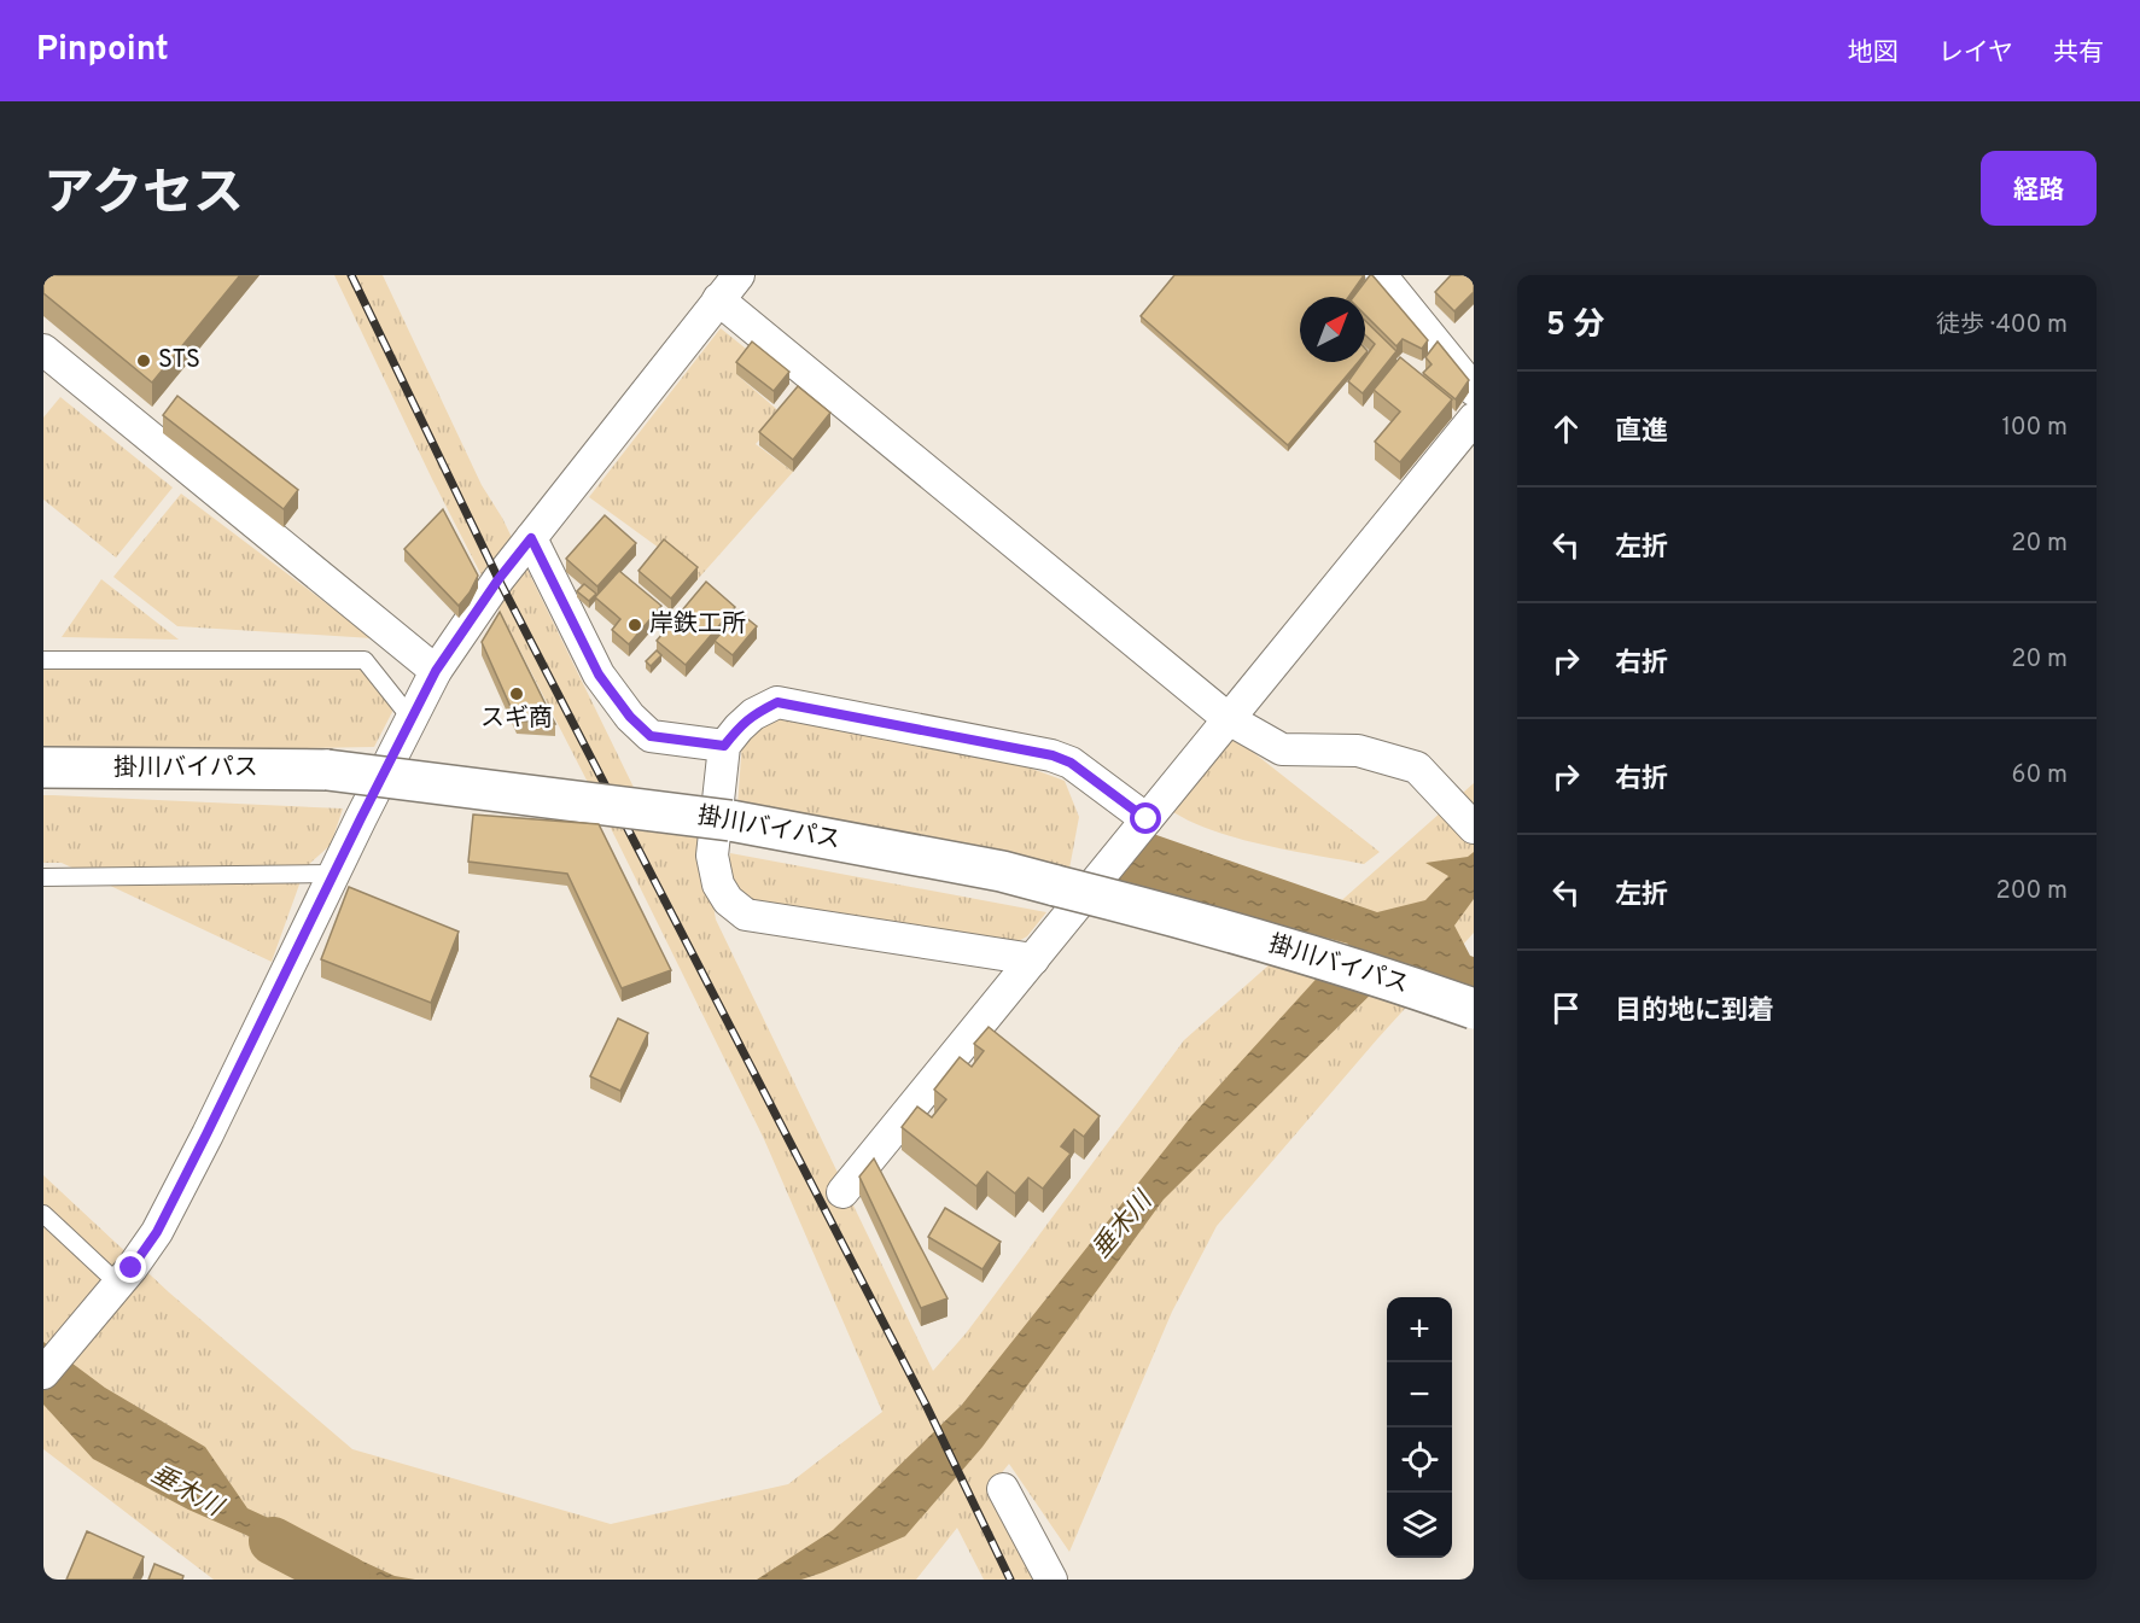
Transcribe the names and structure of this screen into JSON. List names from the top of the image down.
{
  "streets": {
    "highway": ["掛川バイパス"]
  },
  "water": ["垂木川"],
  "places": ["STS", "岸鉄工所", "スギ商"],
  "north": "top right",
  "page": {
    "header": "Pinpoint",
    "nav": ["地図", "レイヤ", "共有"],
    "title": "アクセス",
    "buttons": "経路",
    "heading": ["5 分", "徒歩 · 400 m"],
    "list": [
      ["直進", "100 m"],
      ["左折", "20 m"],
      ["右折", "20 m"],
      ["右折", "60 m"],
      ["左折", "200 m"],
      "目的地に到着"
    ],
    "map_buttons": ["+", "−"]
  }
}
